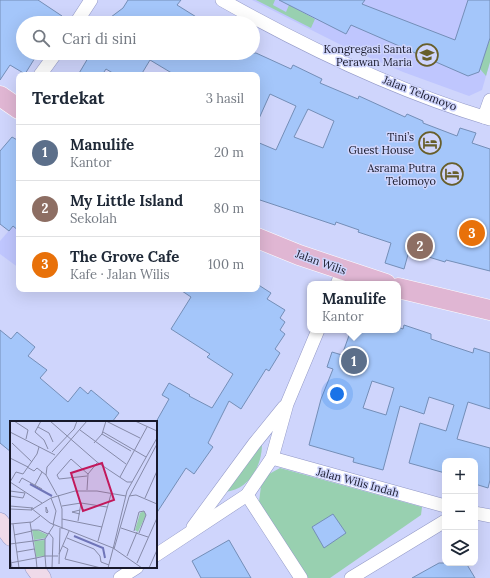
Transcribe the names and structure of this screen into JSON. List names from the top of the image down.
{
  "streets": {
    "main road": ["Jalan Wilis"],
    "street": ["Jalan Telomoyo", "Jalan Wilis Indah"]
  },
  "places": {
    "school or university": ["Kongregasi Santa Perawan Maria"],
    "hotel": ["Tini’s Guest House", "Asrama Putra Telomoyo"]
  },
  "page": {
    "search": "Cari di sini",
    "heading": ["Terdekat", "3 hasil"],
    "list": [
      {
        "mark": "1",
        "name": "Manulife",
        "note": "Kantor",
        "value": "20 m"
      },
      {
        "mark": "2",
        "name": "My Little Island",
        "note": "Sekolah",
        "value": "80 m"
      },
      {
        "mark": "3",
        "name": "The Grove Cafe",
        "note": "Kafe · Jalan Wilis",
        "value": "100 m"
      }
    ],
    "pins": ["3", "2", "1"],
    "popup": ["Manulife", "Kantor"],
    "map_buttons": ["+", "−"]
  }
}
